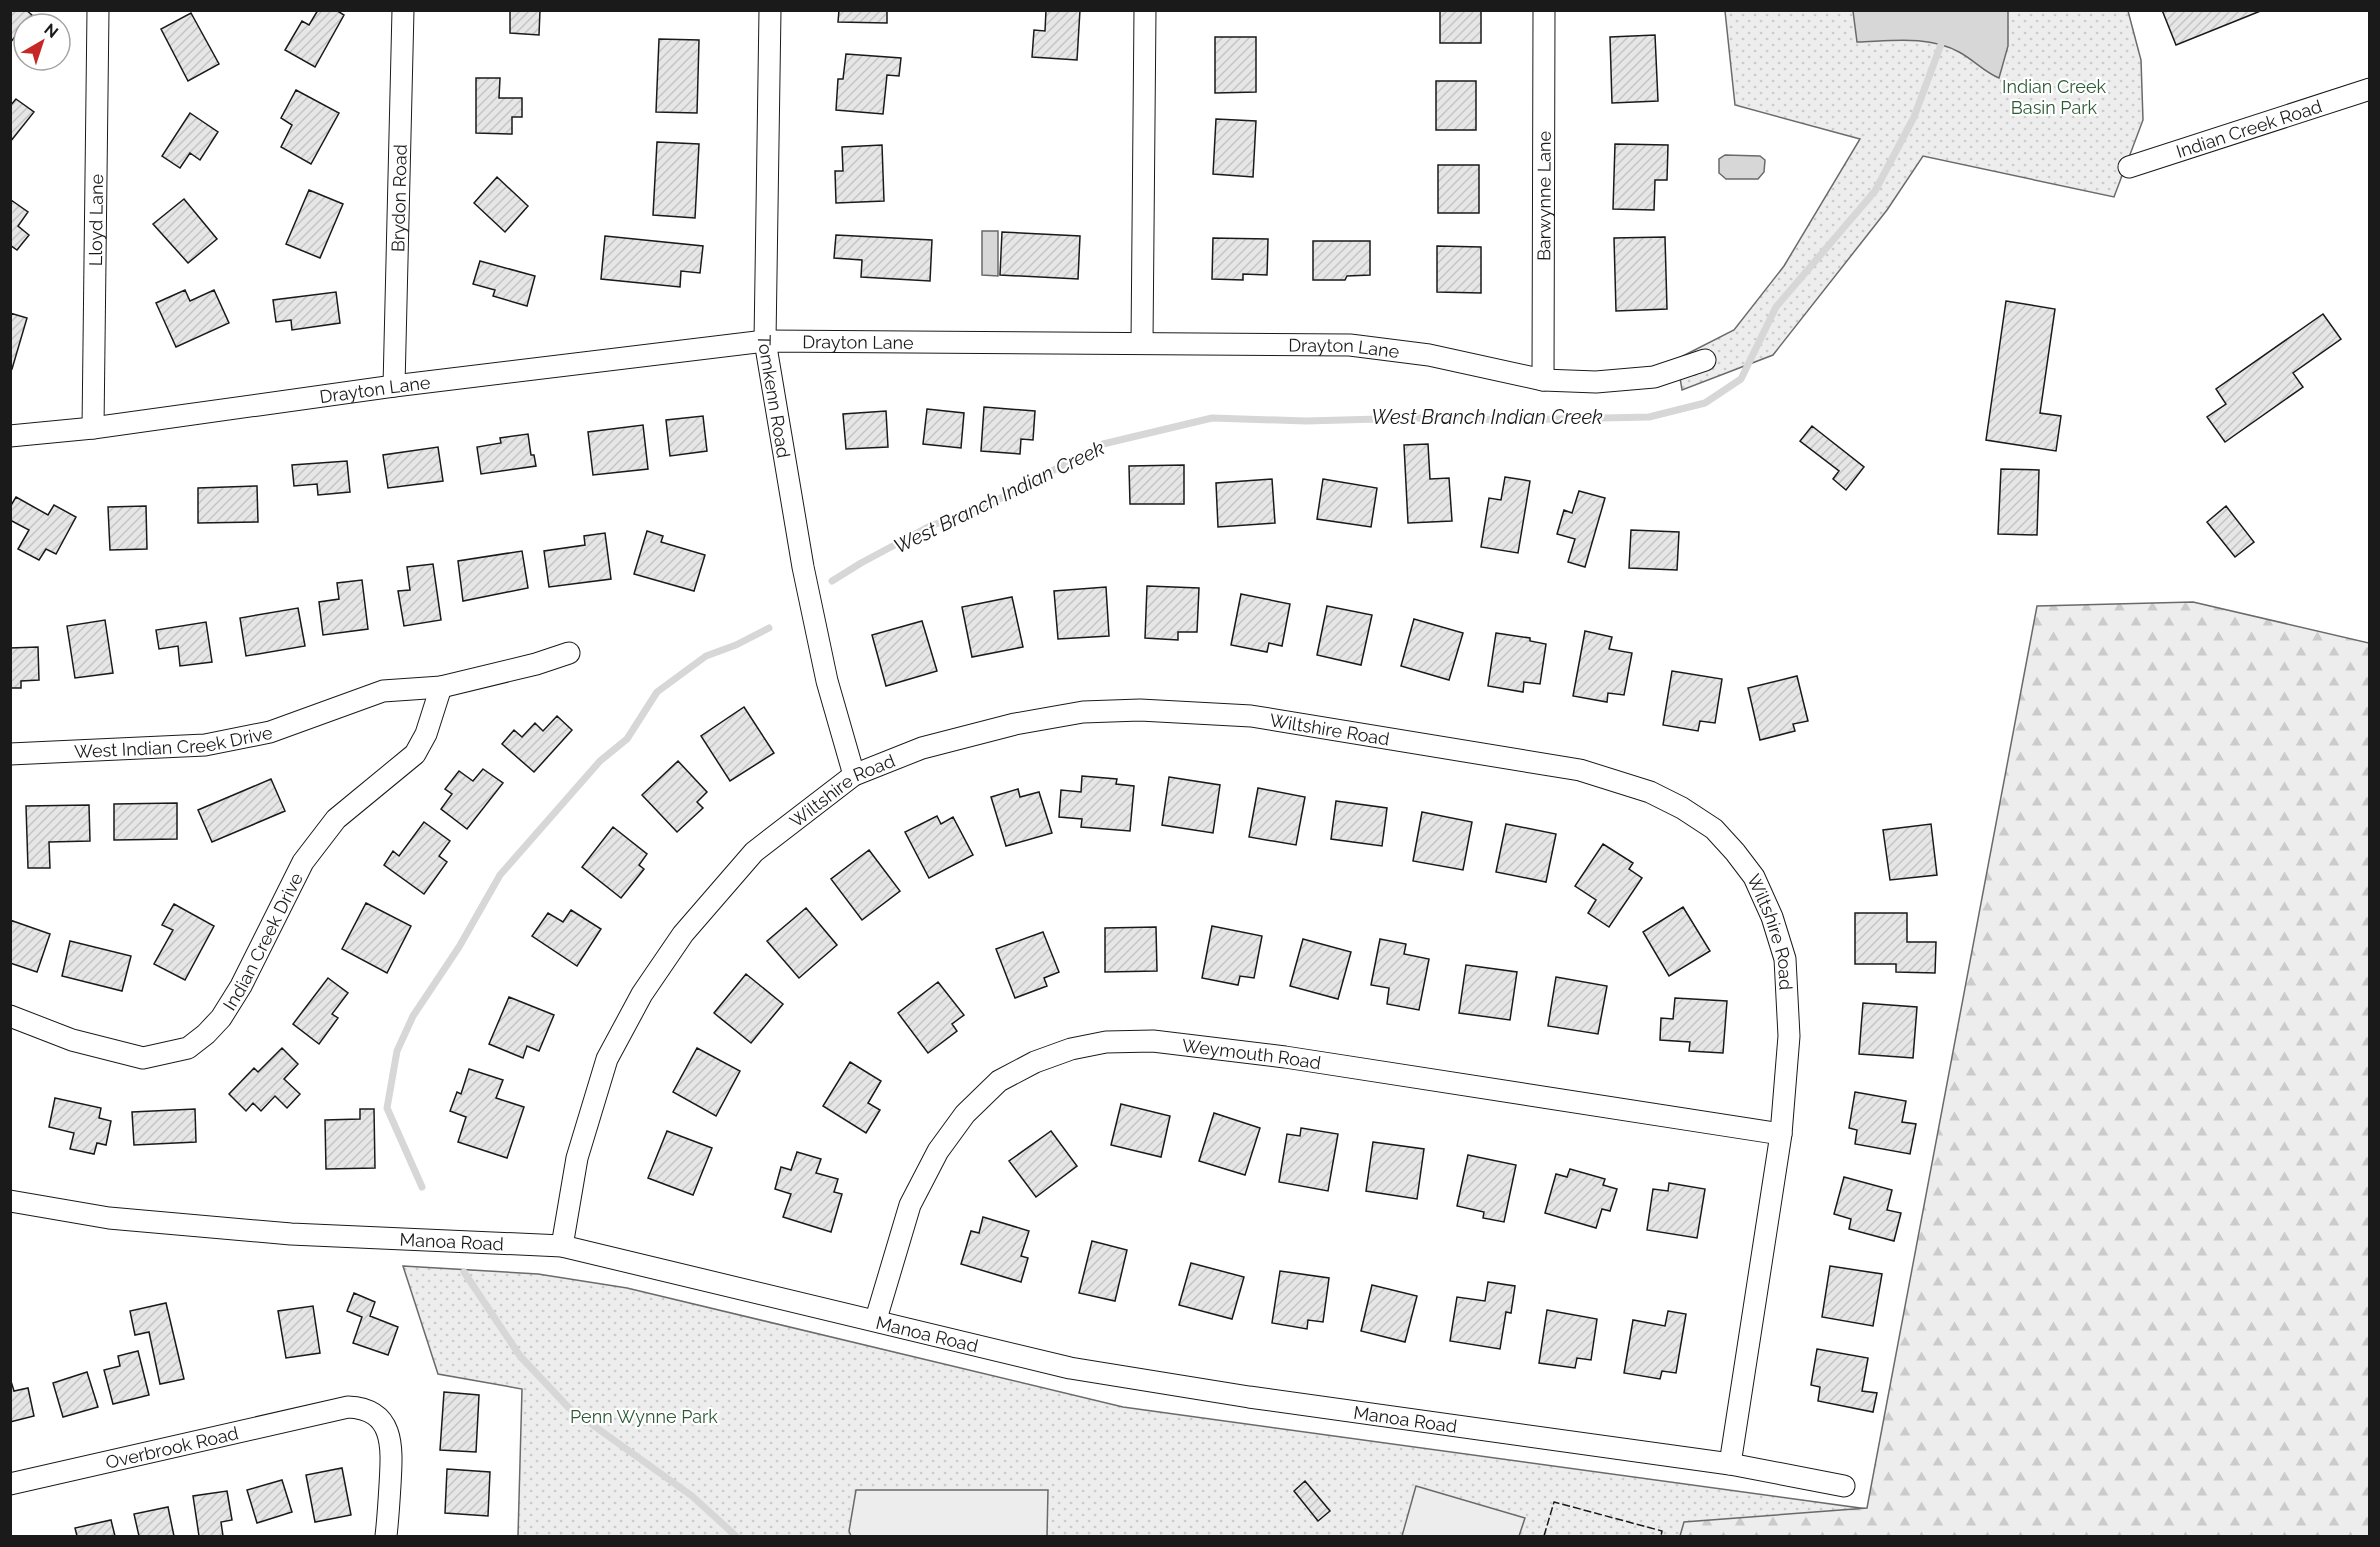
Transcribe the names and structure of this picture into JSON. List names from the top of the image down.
{
  "streets": {
    "street": [
      "Indian Creek Road",
      "Barwynne Lane",
      "Brydon Road",
      "Lloyd Lane",
      "Drayton Lane",
      "Tomkenn Road",
      "Wiltshire Road",
      "West Indian Creek Drive",
      "Indian Creek Drive",
      "Weymouth Road",
      "Manoa Road",
      "Overbrook Road"
    ]
  },
  "crossings": [
    ["Barwynne Lane", "Drayton Lane"],
    ["Brydon Road", "Drayton Lane"],
    ["Lloyd Lane", "Drayton Lane"],
    ["Drayton Lane", "Tomkenn Road"],
    ["Tomkenn Road", "Wiltshire Road"],
    ["Wiltshire Road", "Weymouth Road"],
    ["Wiltshire Road", "Manoa Road"],
    ["West Indian Creek Drive", "Indian Creek Drive"],
    ["Weymouth Road", "Manoa Road"]
  ],
  "water": ["West Branch Indian Creek"],
  "parks": ["Indian Creek Basin Park", "Penn Wynne Park"],
  "north": "top right"
}
